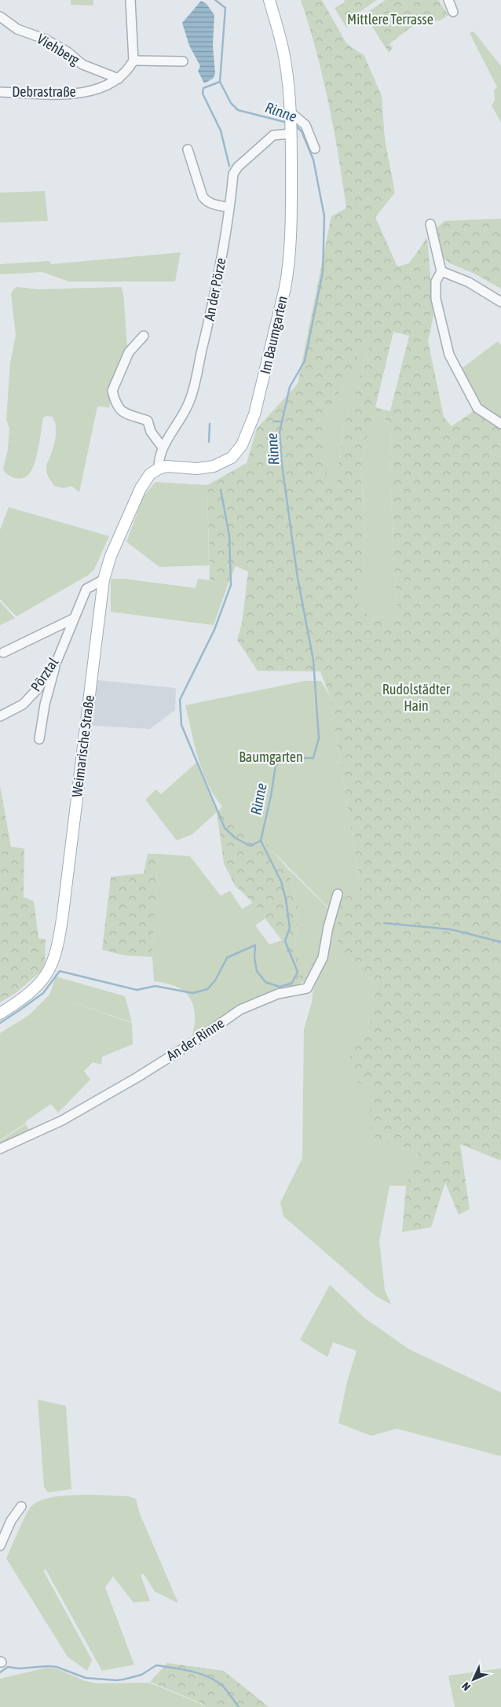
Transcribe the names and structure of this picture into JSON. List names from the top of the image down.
{
  "streets": {
    "main road": ["Im Baumgarten", "Weimarische Straße"],
    "street": [
      "Viehberg",
      "Debrastraße",
      "An der Pörze",
      "Pörztal",
      "An der Rinne"
    ]
  },
  "crossings": [
    ["Viehberg", "Debrastraße"],
    ["An der Pörze", "Im Baumgarten"],
    ["An der Pörze", "Weimarische Straße"],
    ["Im Baumgarten", "Weimarische Straße"],
    ["Pörztal", "Weimarische Straße"]
  ],
  "water": ["Rinne"],
  "parks": ["Mittlere Terrasse", "Rudolstädter Hain", "Baumgarten"],
  "north": "bottom left"
}
